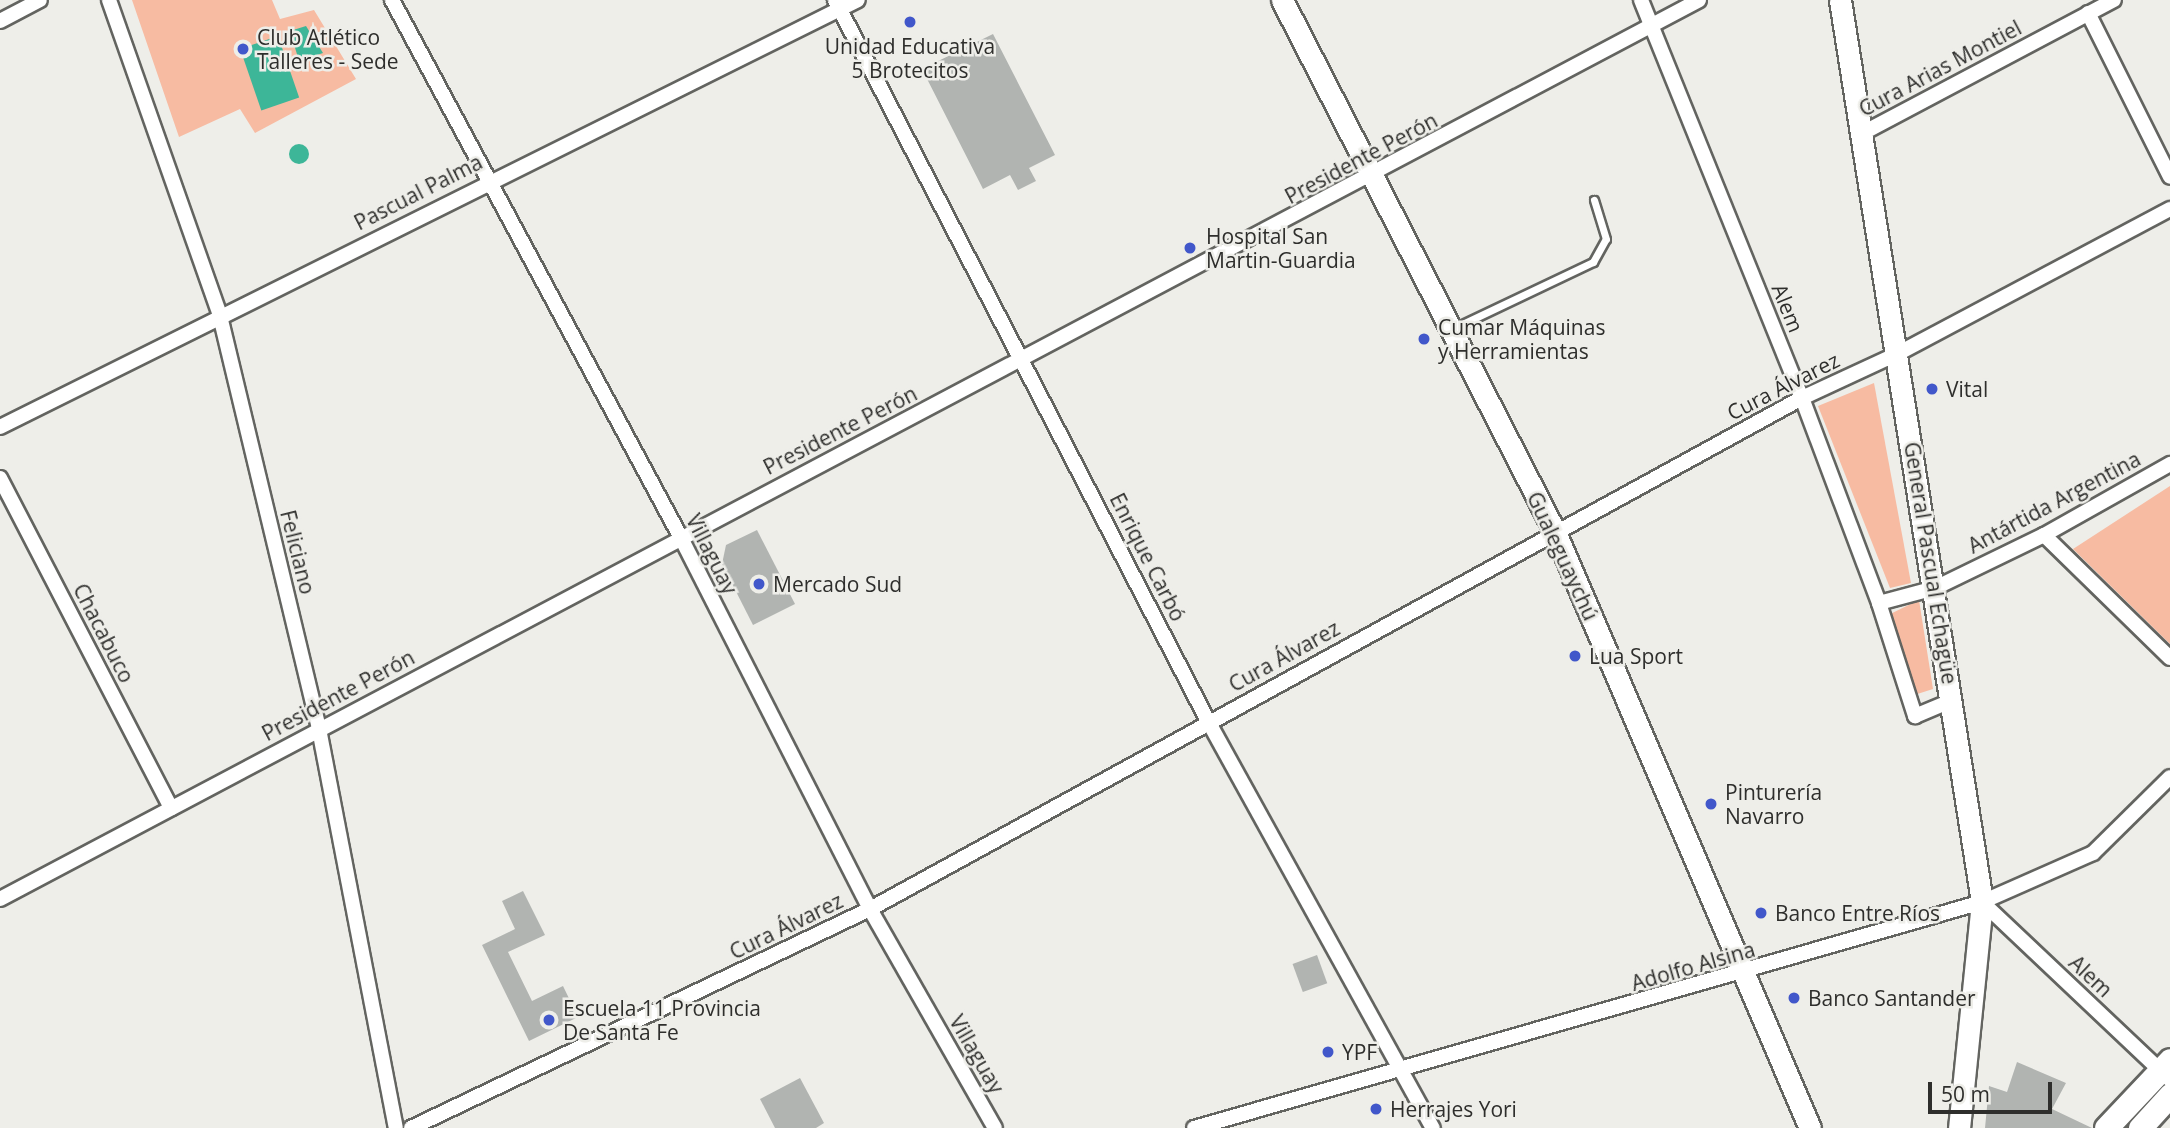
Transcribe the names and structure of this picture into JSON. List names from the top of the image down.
{
  "streets": {
    "street": [
      "Cura Arias Montiel",
      "Presidente Perón",
      "Pascual Palma",
      "Alem",
      "Cura Álvarez",
      "Antártida Argentina",
      "Feliciano",
      "Villaguay",
      "Gualeguaychú",
      "Enrique Carbó",
      "General Pascual Echagüe",
      "Chacabuco",
      "Adolfo Alsina"
    ]
  },
  "crossings": [
    ["Cura Arias Montiel", "General Pascual Echagüe"],
    ["Presidente Perón", "Alem"],
    ["Presidente Perón", "Feliciano"],
    ["Presidente Perón", "Villaguay"],
    ["Presidente Perón", "Gualeguaychú"],
    ["Presidente Perón", "Enrique Carbó"],
    ["Presidente Perón", "Chacabuco"],
    ["Pascual Palma", "Feliciano"],
    ["Pascual Palma", "Villaguay"],
    ["Pascual Palma", "Enrique Carbó"],
    ["Alem", "Cura Álvarez"],
    ["Alem", "Antártida Argentina"],
    ["Alem", "General Pascual Echagüe"],
    ["Alem", "Adolfo Alsina"],
    ["Cura Álvarez", "Villaguay"],
    ["Cura Álvarez", "Gualeguaychú"],
    ["Cura Álvarez", "Enrique Carbó"],
    ["Cura Álvarez", "General Pascual Echagüe"],
    ["Antártida Argentina", "General Pascual Echagüe"],
    ["Gualeguaychú", "Adolfo Alsina"],
    ["Enrique Carbó", "Adolfo Alsina"],
    ["General Pascual Echagüe", "Adolfo Alsina"]
  ],
  "places": [
    "Unidad Educativa 5 Brotecitos",
    "Club Atlético Talleres - Sede",
    "Hospital San Martin-Guardia",
    "Cumar Máquinas y Herramientas",
    "Vital",
    "Mercado Sud",
    "Lua Sport",
    "Pinturería Navarro",
    "Banco Entre Ríos",
    "Banco Santander",
    "Escuela 11 Provincia De Santa Fe",
    "YPF",
    "Herrajes Yori"
  ],
  "scale_bar": "50 m"
}
